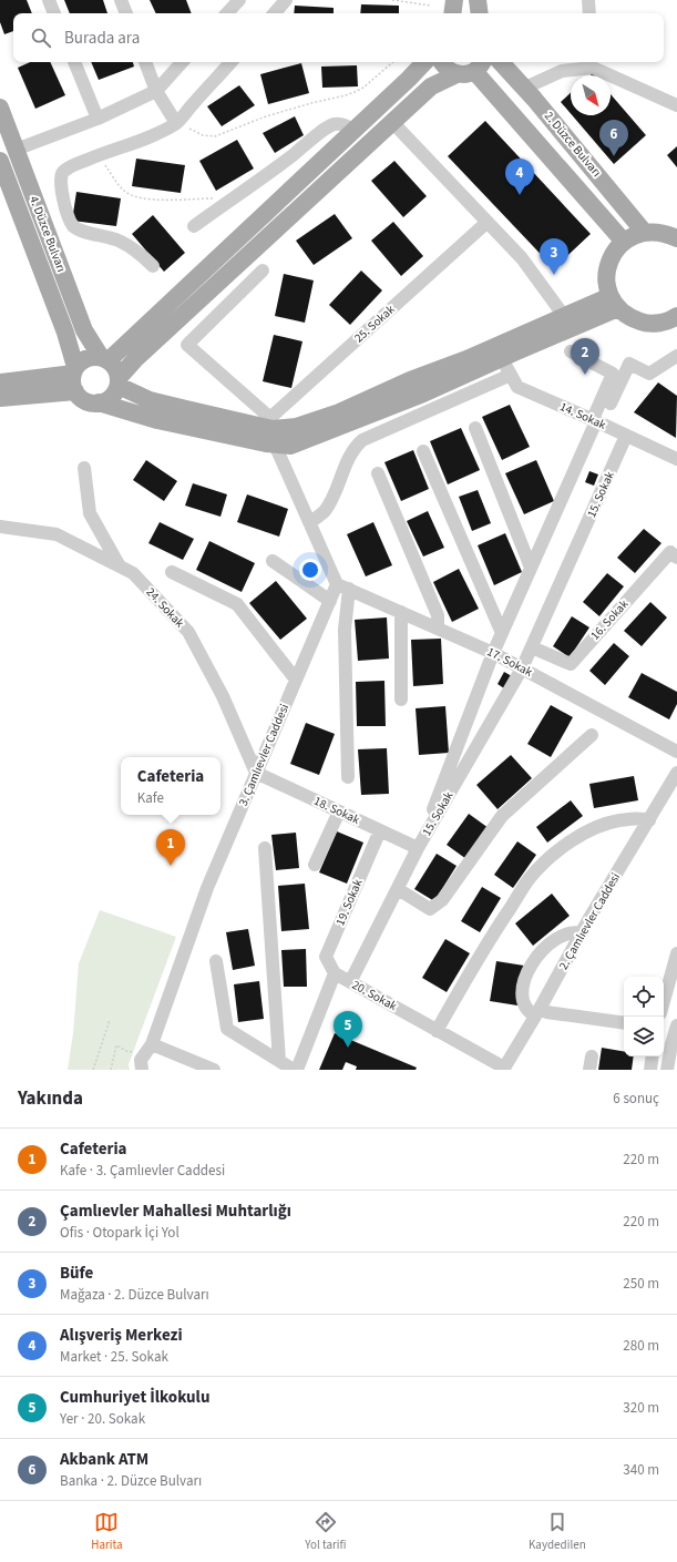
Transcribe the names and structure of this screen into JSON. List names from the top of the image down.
{
  "streets": {
    "main road": ["2. Düzce Bulvarı", "4. Düzce Bulvarı"],
    "street": [
      "25. Sokak",
      "14. Sokak",
      "15. Sokak",
      "24. Sokak",
      "16. Sokak",
      "17. Sokak",
      "3. Çamlıevler Caddesi",
      "18. Sokak",
      "19. Sokak",
      "2. Çamlıevler Caddesi",
      "20. Sokak"
    ]
  },
  "crossings": [
    ["14. Sokak", "15. Sokak"],
    ["15. Sokak", "16. Sokak"],
    ["15. Sokak", "17. Sokak"],
    ["15. Sokak", "18. Sokak"],
    ["24. Sokak", "3. Çamlıevler Caddesi"],
    ["24. Sokak", "18. Sokak"],
    ["17. Sokak", "3. Çamlıevler Caddesi"],
    ["3. Çamlıevler Caddesi", "18. Sokak"],
    ["18. Sokak", "19. Sokak"],
    ["19. Sokak", "20. Sokak"],
    ["2. Çamlıevler Caddesi", "20. Sokak"]
  ],
  "north": "bottom right",
  "page": {
    "search": "Burada ara",
    "pins": [
      "6",
      "4",
      "3",
      "2",
      "1",
      "5"
    ],
    "popup": ["Cafeteria", "Kafe"],
    "heading": ["Yakında", "6 sonuç"],
    "list": [
      {
        "mark": "1",
        "name": "Cafeteria",
        "note": "Kafe · 3. Çamlıevler Caddesi",
        "value": "220 m"
      },
      {
        "mark": "2",
        "name": "Çamlıevler Mahallesi Muhtarlığı",
        "note": "Ofis · Otopark İçi Yol",
        "value": "220 m"
      },
      {
        "mark": "3",
        "name": "Büfe",
        "note": "Mağaza · 2. Düzce Bulvarı",
        "value": "250 m"
      },
      {
        "mark": "4",
        "name": "Alışveriş Merkezi",
        "note": "Market · 25. Sokak",
        "value": "280 m"
      },
      {
        "mark": "5",
        "name": "Cumhuriyet İlkokulu",
        "note": "Yer · 20. Sokak",
        "value": "320 m"
      },
      {
        "mark": "6",
        "name": "Akbank ATM",
        "note": "Banka · 2. Düzce Bulvarı",
        "value": "340 m"
      }
    ],
    "nav": ["Harita", "Yol tarifi", "Kaydedilen"]
  }
}
